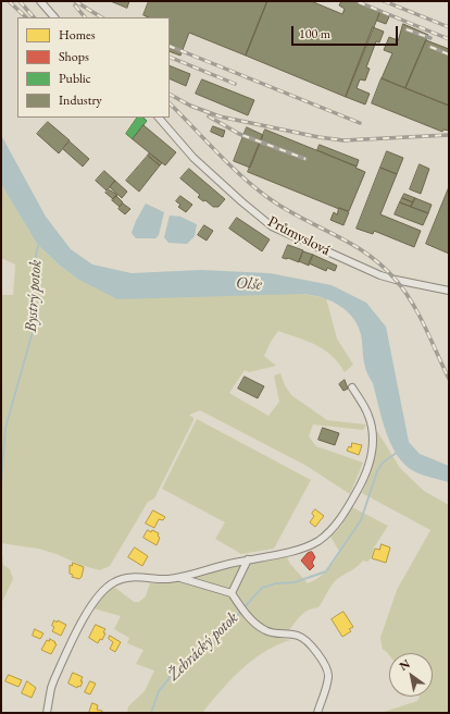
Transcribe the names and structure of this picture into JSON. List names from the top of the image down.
{
  "streets": {
    "street": ["Průmyslová"]
  },
  "water": ["Olše", "Bystrý potok", "Žebrácký potok"],
  "legend": [
    "Homes",
    "Shops",
    "Public",
    "Industry"
  ],
  "scale_bar": "100 m",
  "north": "top left"
}
